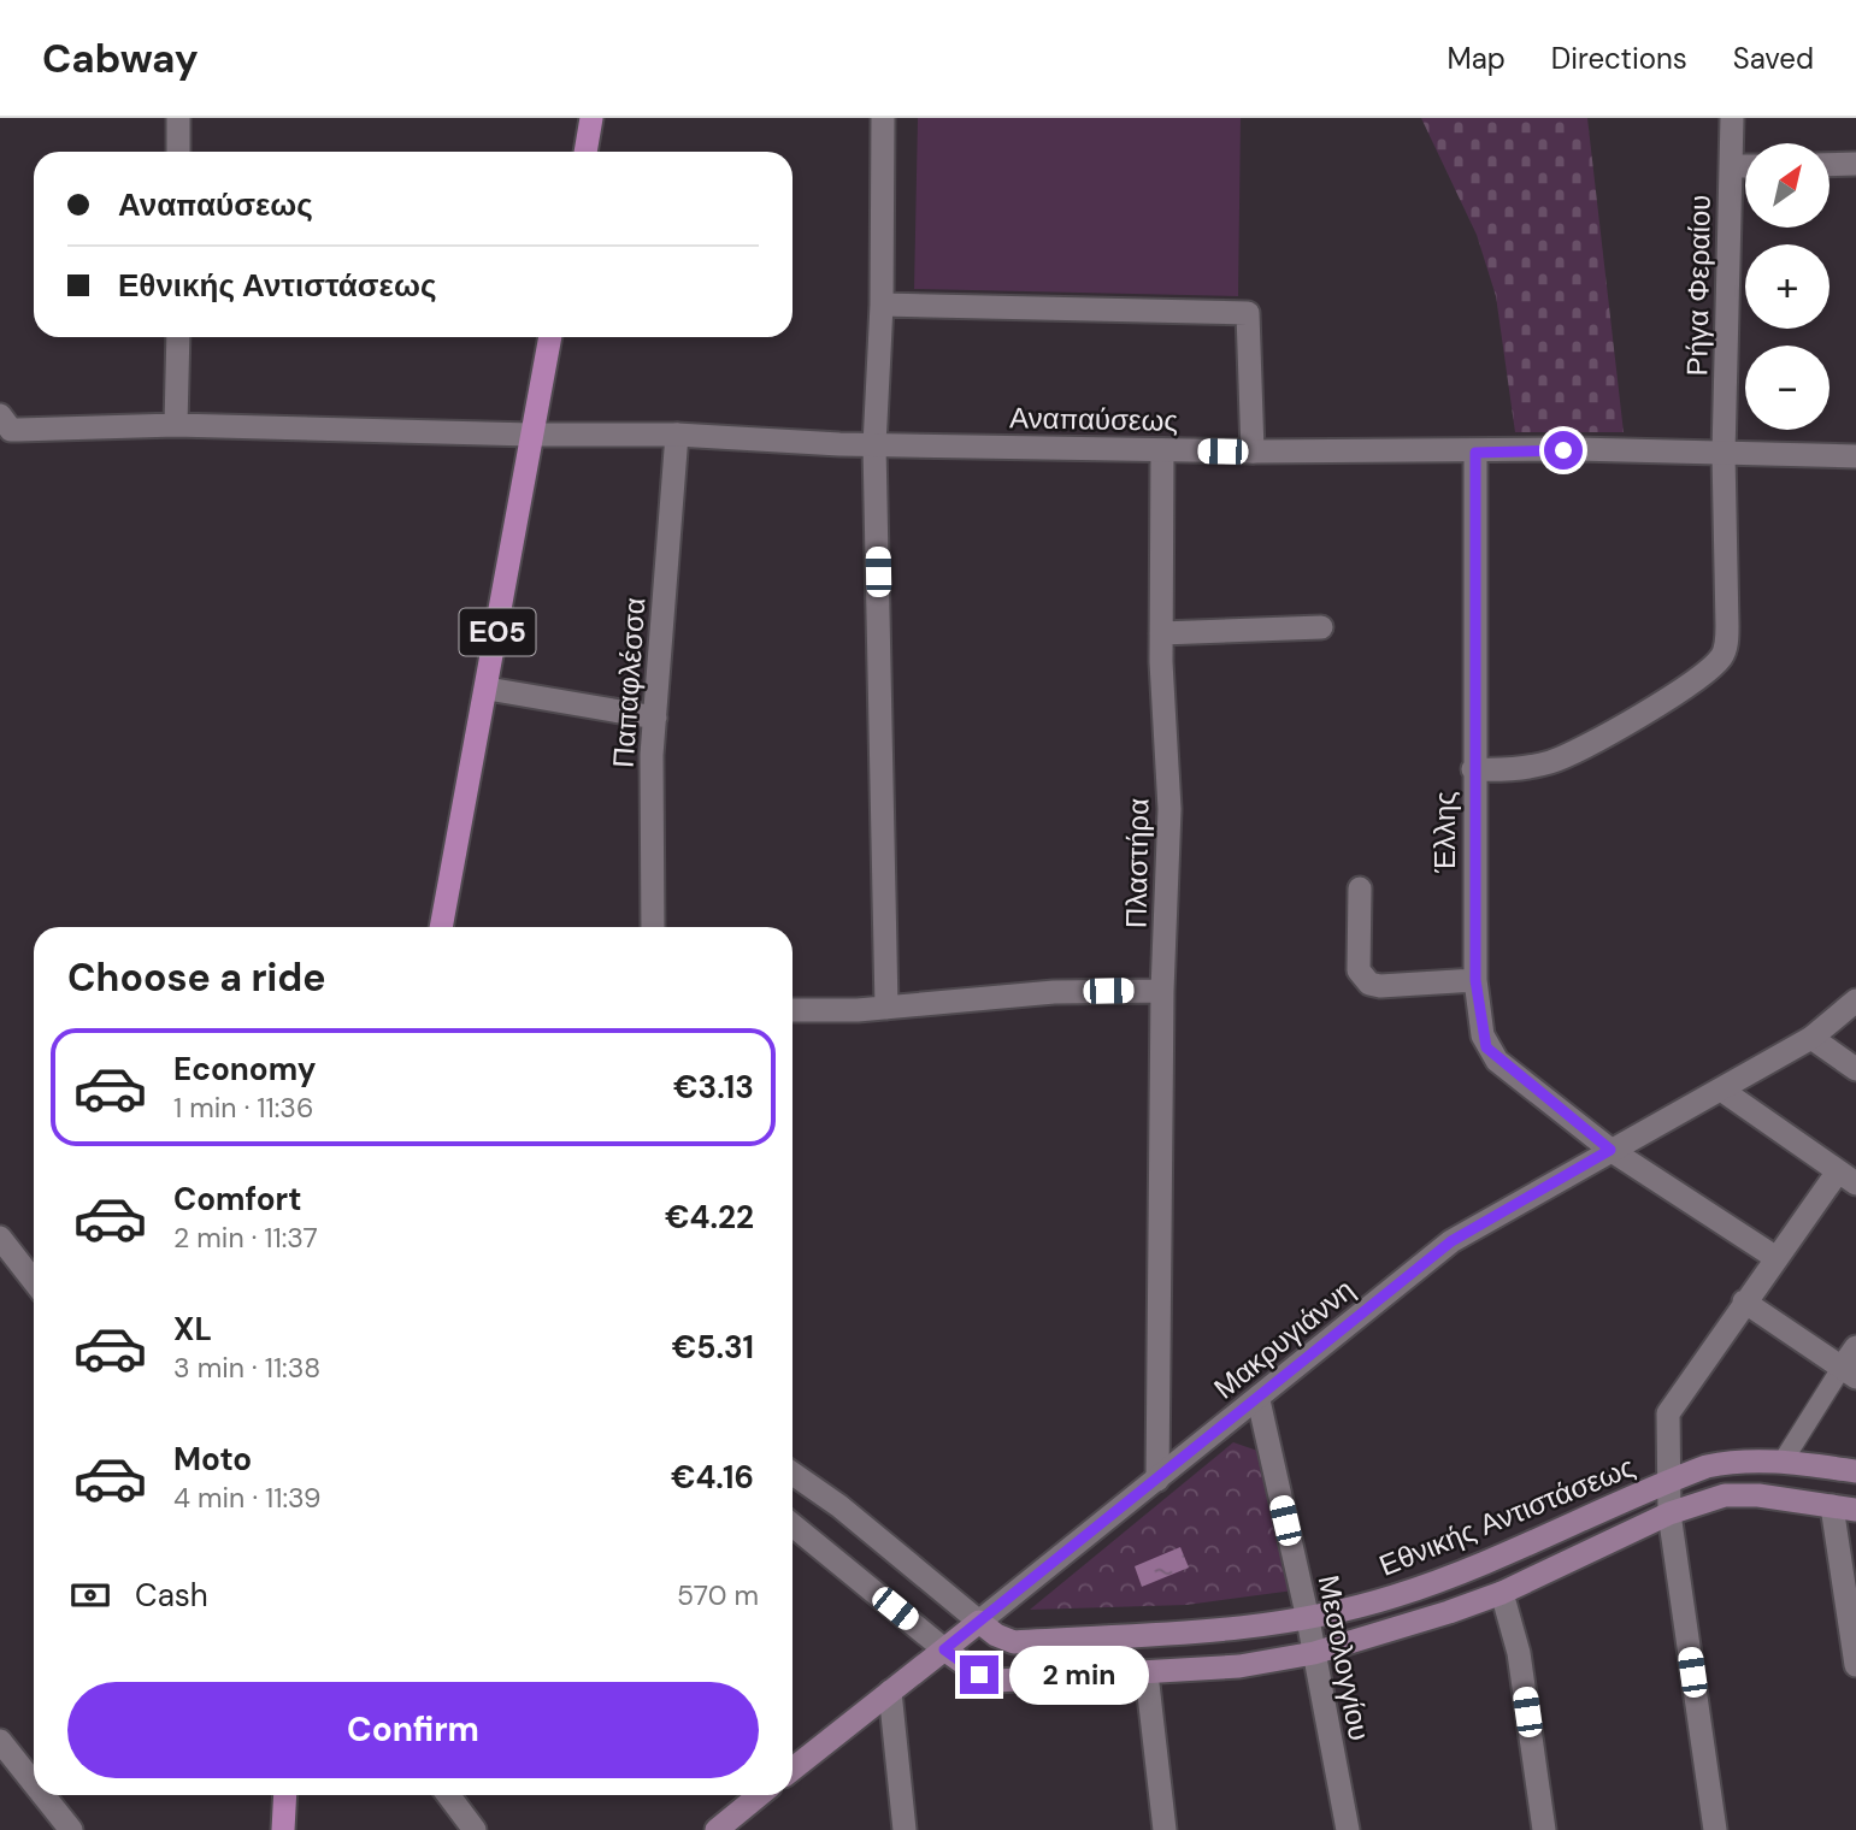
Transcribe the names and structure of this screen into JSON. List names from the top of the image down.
{
  "streets": {
    "main road": ["ΕΟ5", "Μακρυγιάννη", "Εθνικής Αντιστάσεως"],
    "street": [
      "Ρήγα Φεραίου",
      "Αναπαύσεως",
      "Παπαφλέσσα",
      "Έλλης",
      "Πλαστήρα",
      "Μεσολογγίου"
    ]
  },
  "crossings": [
    ["Ρήγα Φεραίου", "Αναπαύσεως"],
    ["Ρήγα Φεραίου", "Έλλης"],
    ["Αναπαύσεως", "ΕΟ5"],
    ["Αναπαύσεως", "Παπαφλέσσα"],
    ["Αναπαύσεως", "Έλλης"],
    ["Αναπαύσεως", "Πλαστήρα"],
    ["Έλλης", "Μακρυγιάννη"],
    ["Πλαστήρα", "Μακρυγιάννη"],
    ["Μακρυγιάννη", "Εθνικής Αντιστάσεως"],
    ["Μακρυγιάννη", "Μεσολογγίου"],
    ["Εθνικής Αντιστάσεως", "Μεσολογγίου"]
  ],
  "north": "top right",
  "page": {
    "header": "Cabway",
    "nav": ["Map", "Directions", "Saved"],
    "map_buttons": ["+", "−"],
    "banner": ["Αναπαύσεως", "Εθνικής Αντιστάσεως"],
    "heading": "Choose a ride",
    "list": [
      {
        "name": "Economy",
        "note": "1 min · 11:36",
        "value": "€3.13"
      },
      {
        "name": "Comfort",
        "note": "2 min · 11:37",
        "value": "€4.22"
      },
      {
        "name": "XL",
        "note": "3 min · 11:38",
        "value": "€5.31"
      },
      {
        "name": "Moto",
        "note": "4 min · 11:39",
        "value": "€4.16"
      }
    ],
    "pay": ["Cash", "570 m"],
    "bubble": "2 min",
    "buttons": "Confirm"
  }
}
